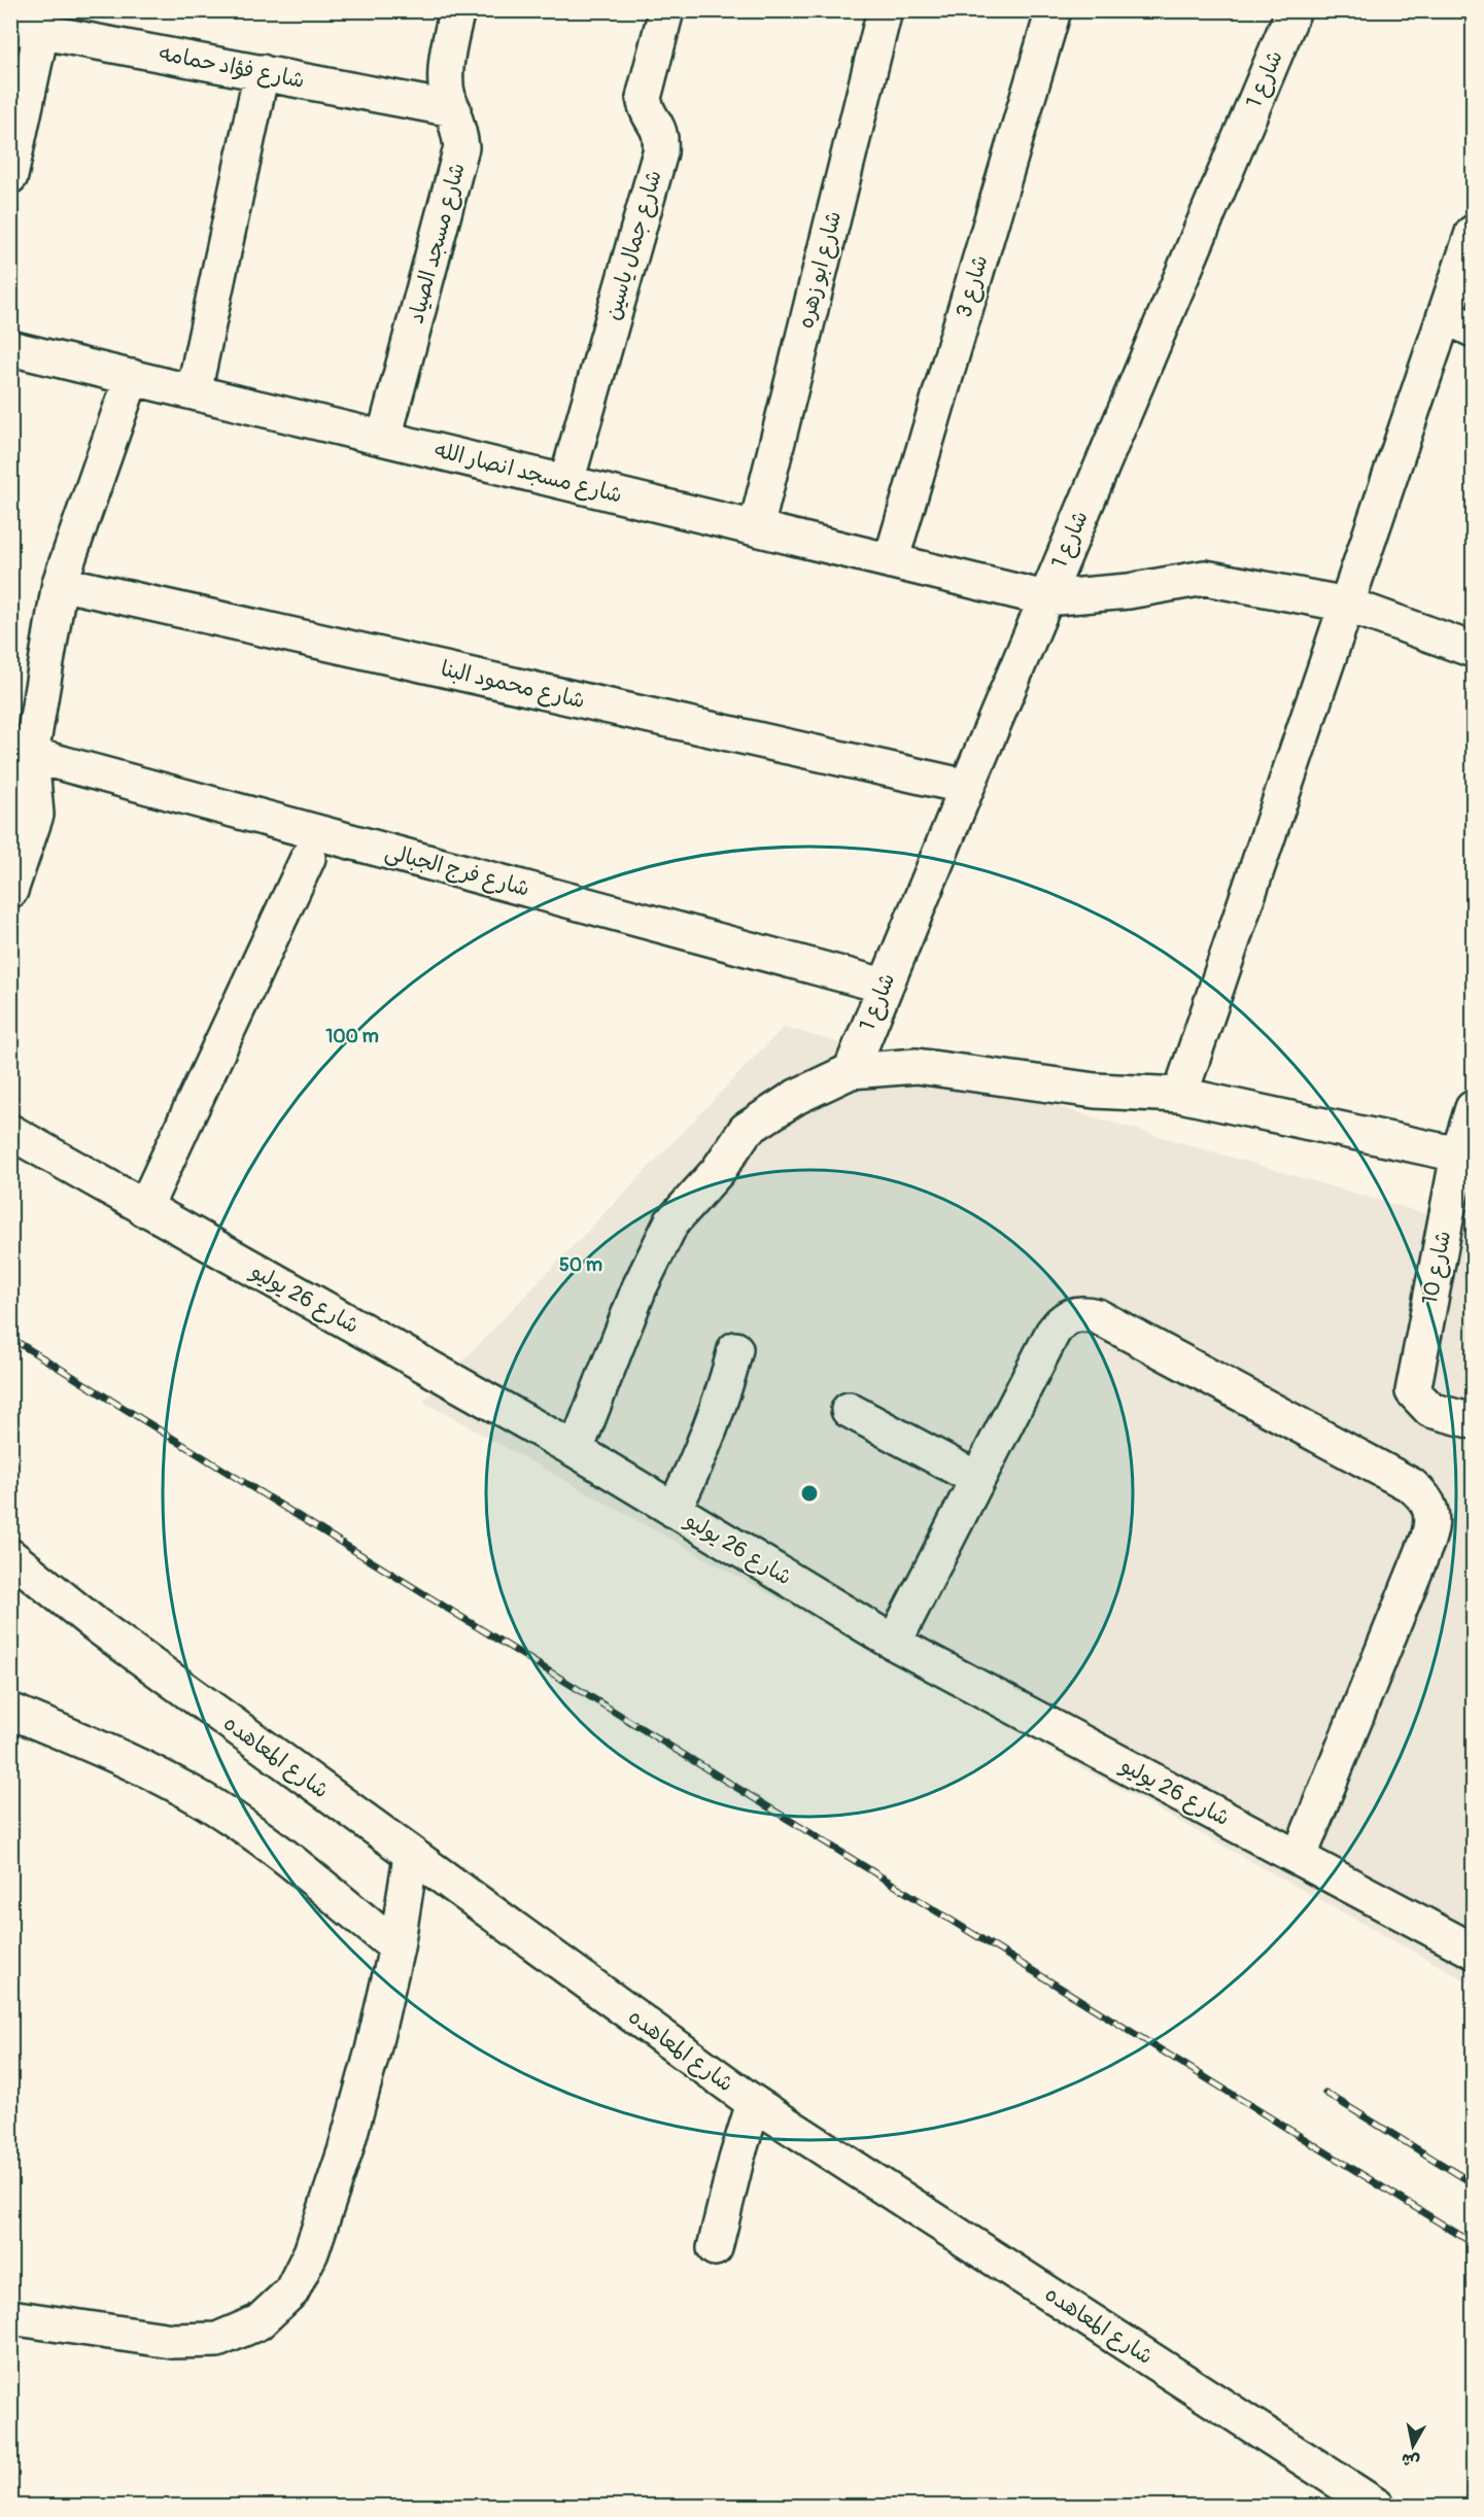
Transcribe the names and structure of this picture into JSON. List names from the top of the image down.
{
  "streets": {
    "street": [
      "شارع فؤاد حمامه",
      "شارع 1",
      "شارع مسجد الصياد",
      "شارع جمال ياسين",
      "شارع ابو زهره",
      "شارع 3",
      "شارع مسجد انصار الله",
      "شارع محمود البنا",
      "شارع فرج الجبالى",
      "شارع 10",
      "شارع 26 يوليو",
      "شارع المعاهده"
    ]
  },
  "crossings": [
    ["شارع فؤاد حمامه", "شارع مسجد الصياد"],
    ["شارع 1", "شارع مسجد انصار الله"],
    ["شارع 1", "شارع محمود البنا"],
    ["شارع 1", "شارع فرج الجبالى"],
    ["شارع مسجد الصياد", "شارع مسجد انصار الله"],
    ["شارع جمال ياسين", "شارع مسجد انصار الله"],
    ["شارع ابو زهره", "شارع مسجد انصار الله"],
    ["شارع 3", "شارع مسجد انصار الله"]
  ],
  "north": "bottom",
  "rings": ["100 m", "50 m"]
}
